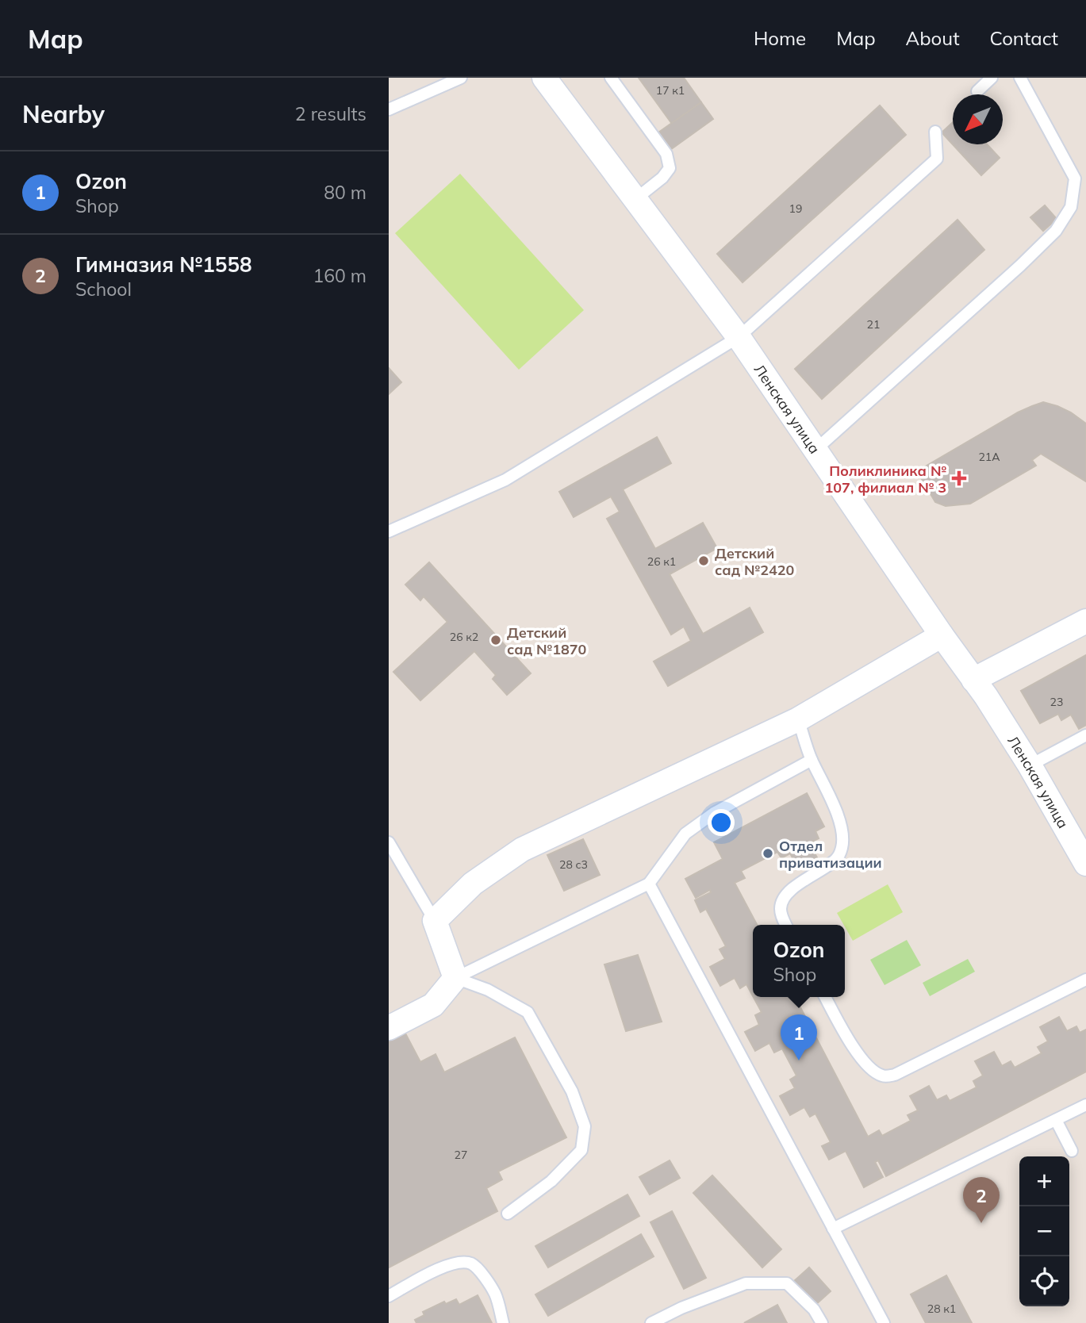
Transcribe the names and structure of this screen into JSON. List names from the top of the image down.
{
  "streets": {
    "street": ["Ленская улица"]
  },
  "places": {
    "health": ["Поликлиника № 107, филиал № 3"],
    "other": ["Детский сад №2420", "Детский сад №1870", "Отдел приватизации"]
  },
  "house_numbers": [
    "17 к1",
    "19",
    "21",
    "21А",
    "26 к1",
    "26 к2",
    "23",
    "28 с3",
    "27",
    "28 к1"
  ],
  "north": "bottom left",
  "page": {
    "header": "Map",
    "nav": [
      "Home",
      "Map",
      "About",
      "Contact"
    ],
    "heading": ["Nearby", "2 results"],
    "list": [
      {
        "mark": "1",
        "name": "Ozon",
        "note": "Shop",
        "value": "80 m"
      },
      {
        "mark": "2",
        "name": "Гимназия №1558",
        "note": "School",
        "value": "160 m"
      }
    ],
    "popup": ["Ozon", "Shop"],
    "pins": ["1", "2"],
    "map_buttons": ["+", "−"]
  }
}
